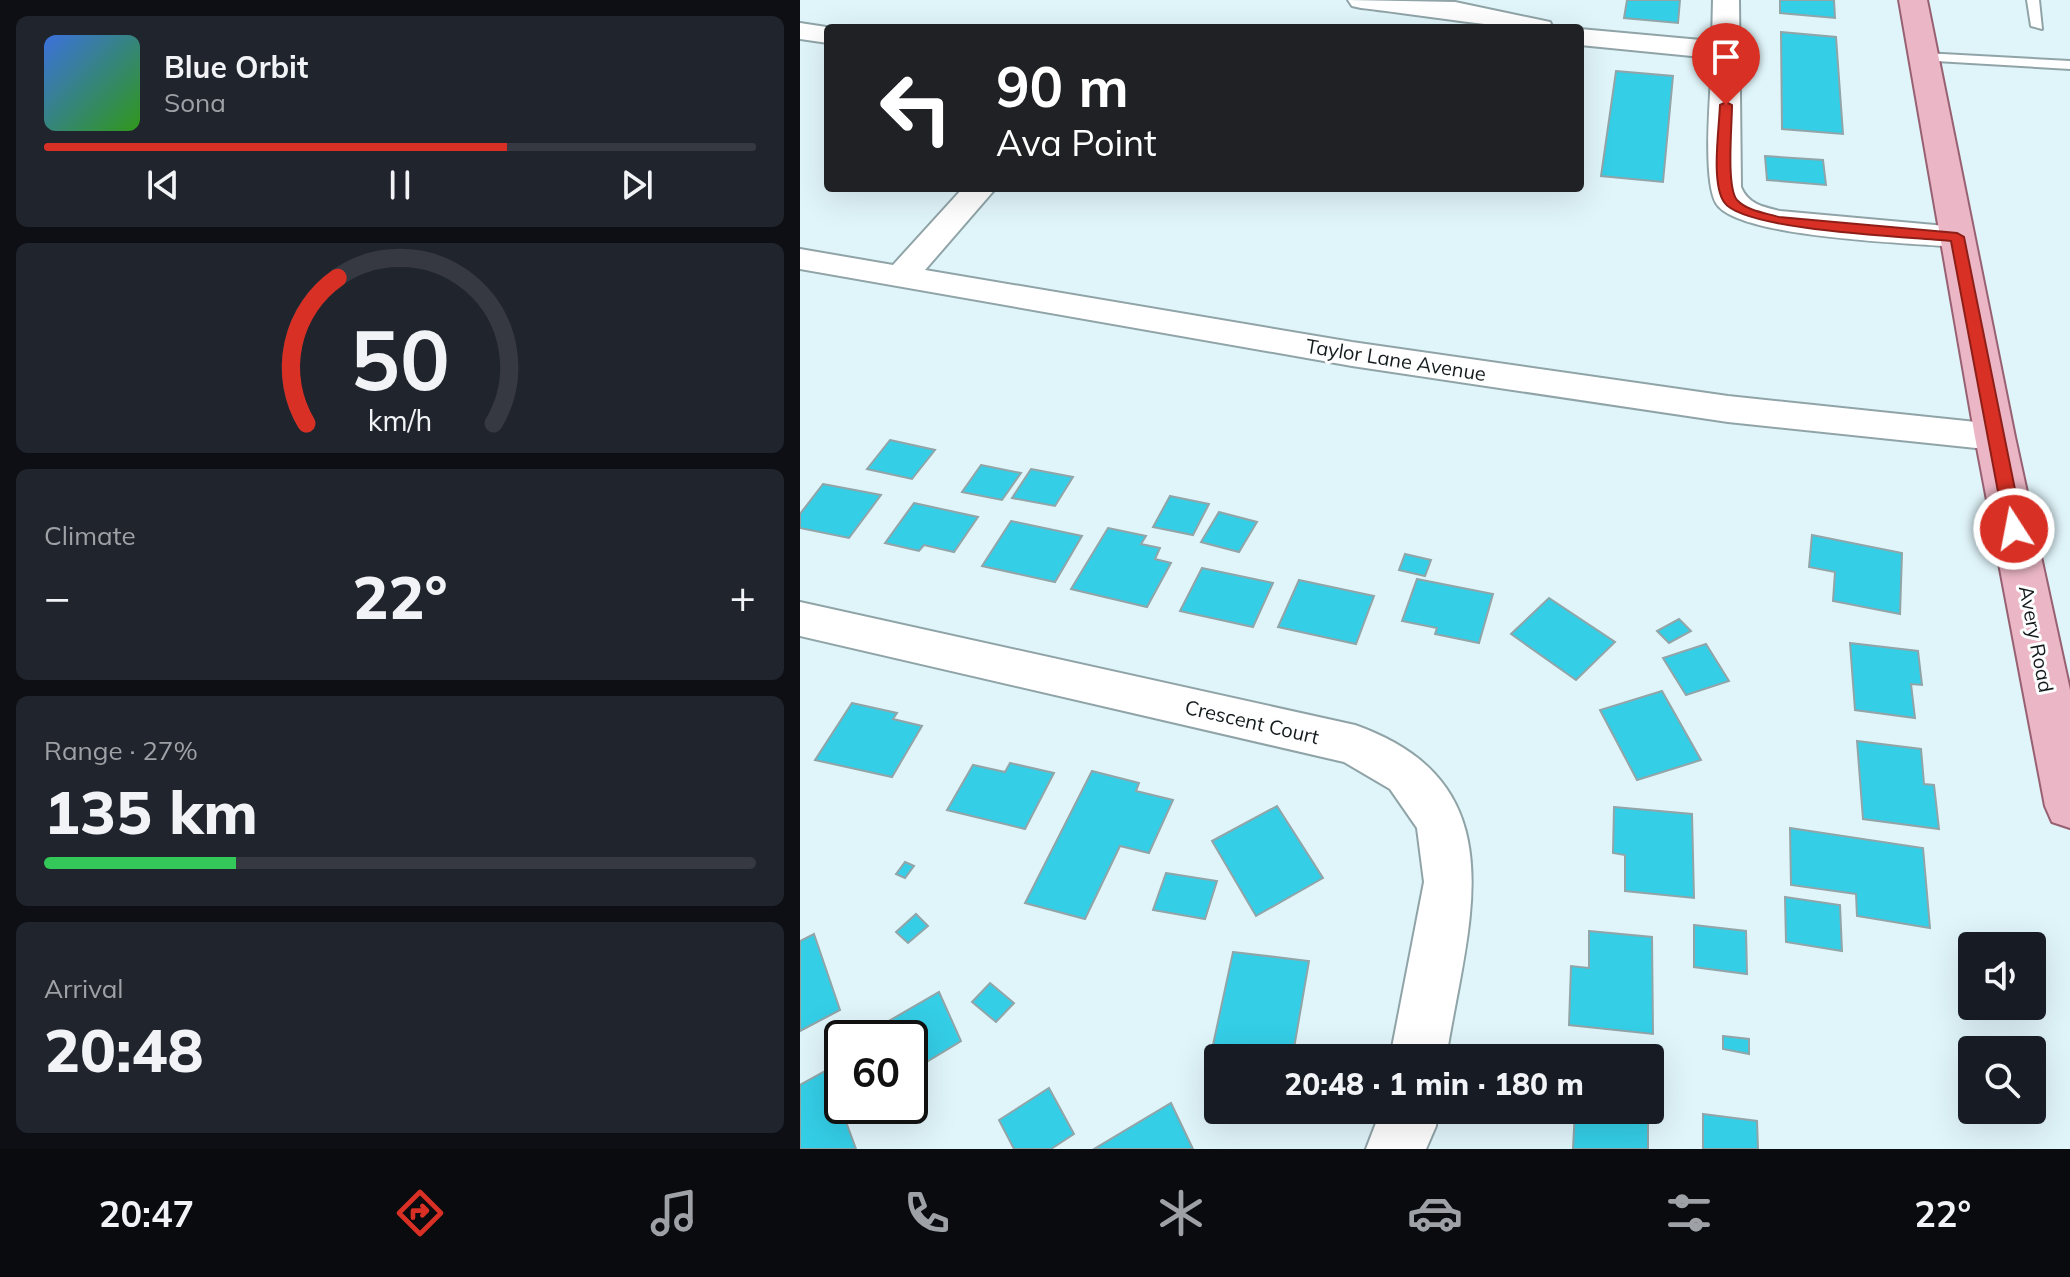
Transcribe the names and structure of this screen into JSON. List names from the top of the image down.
{
  "streets": {
    "main road": ["Avery Road"],
    "street": ["Taylor Lane Avenue", "Crescent Court"]
  },
  "crossings": [
    ["Taylor Lane Avenue", "Avery Road"]
  ],
  "page": {
    "turn": ["90 m", "Ava Point"],
    "song": ["Blue Orbit", "Sona"],
    "tile": [
      "Climate",
      ["Range · 27%", "135 km"],
      ["Arrival", "20:48"]
    ],
    "heat": ["−", "22°", "+"],
    "limit": "60",
    "trip": "20:48 · 1 min · 180 m",
    "tabs": ["20:47", "22°"],
    "gauge": ["50", "km/h"]
  }
}
